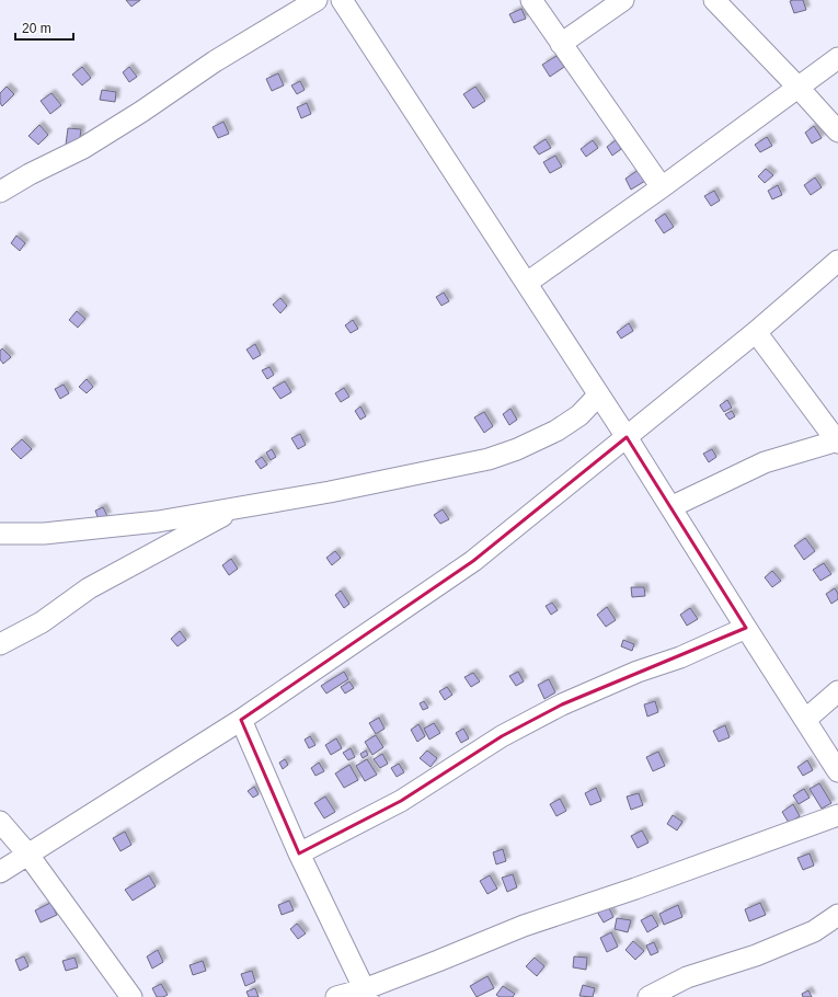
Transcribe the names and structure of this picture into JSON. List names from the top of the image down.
{
  "scale_bar": "20 m"
}
